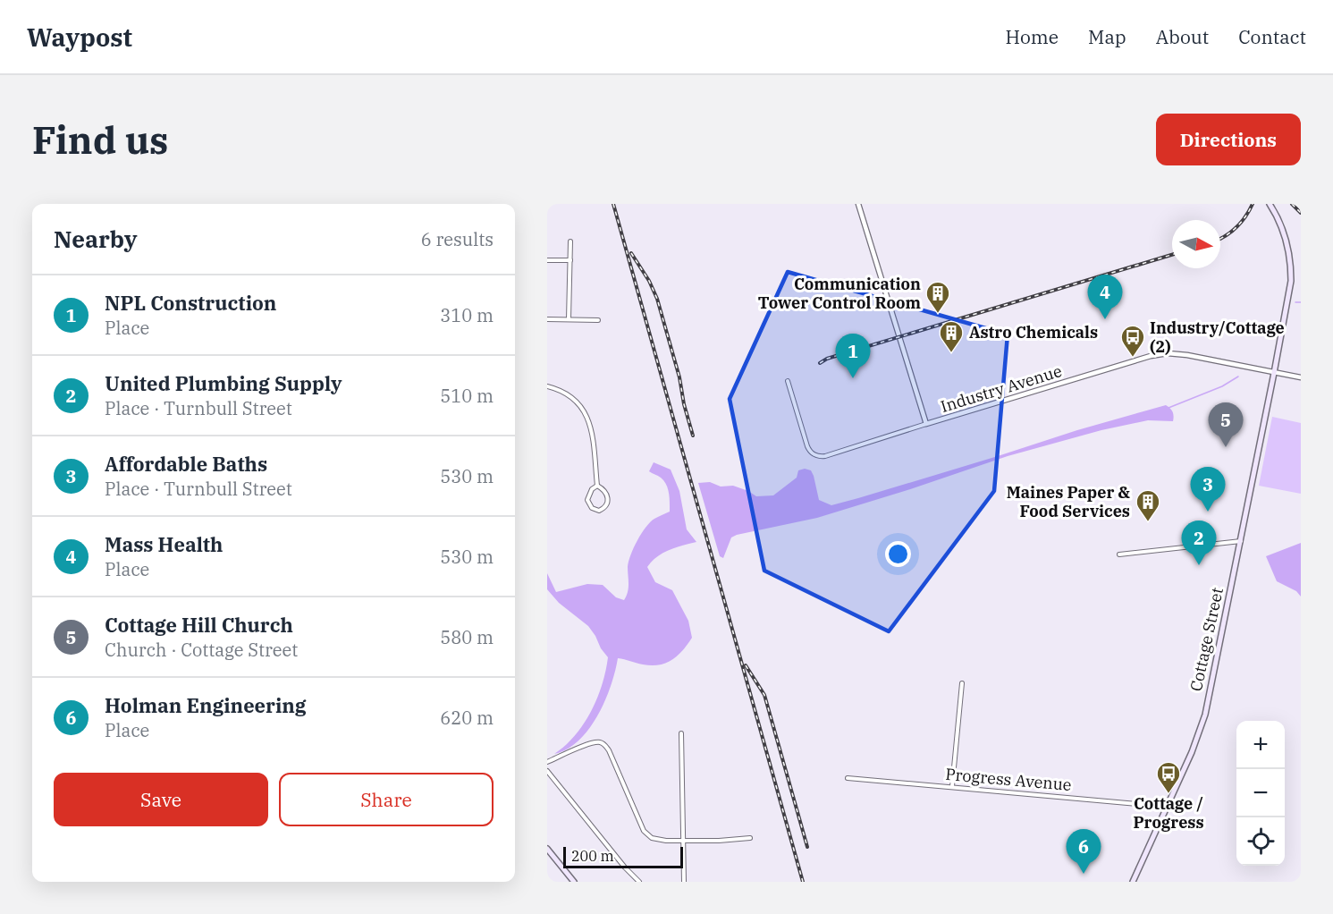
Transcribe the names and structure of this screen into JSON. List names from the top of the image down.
{
  "streets": {
    "main road": ["Cottage Street"],
    "street": ["Industry Avenue", "Progress Avenue"]
  },
  "crossings": [
    ["Industry Avenue", "Cottage Street"],
    ["Cottage Street", "Progress Avenue"]
  ],
  "places": {
    "building": ["Communication Tower Control Room", "Astro Chemicals", "Maines Paper & Food Services"],
    "bus stop": ["Industry/Cottage (2)", "Cottage / Progress"]
  },
  "scale_bar": "200 m",
  "north": "right",
  "page": {
    "header": "Waypost",
    "nav": [
      "Home",
      "Map",
      "About",
      "Contact"
    ],
    "buttons": [
      "Directions",
      ["Save", "Share"]
    ],
    "title": "Find us",
    "heading": ["Nearby", "6 results"],
    "list": [
      {
        "mark": "1",
        "name": "NPL Construction",
        "note": "Place",
        "value": "310 m"
      },
      {
        "mark": "2",
        "name": "United Plumbing Supply",
        "note": "Place · Turnbull Street",
        "value": "510 m"
      },
      {
        "mark": "3",
        "name": "Affordable Baths",
        "note": "Place · Turnbull Street",
        "value": "530 m"
      },
      {
        "mark": "4",
        "name": "Mass Health",
        "note": "Place",
        "value": "530 m"
      },
      {
        "mark": "5",
        "name": "Cottage Hill Church",
        "note": "Church · Cottage Street",
        "value": "580 m"
      },
      {
        "mark": "6",
        "name": "Holman Engineering",
        "note": "Place",
        "value": "620 m"
      }
    ],
    "pins": [
      "4",
      "1",
      "5",
      "3",
      "2",
      "6"
    ],
    "map_buttons": ["+", "−"],
    "scale": "200 m"
  }
}
